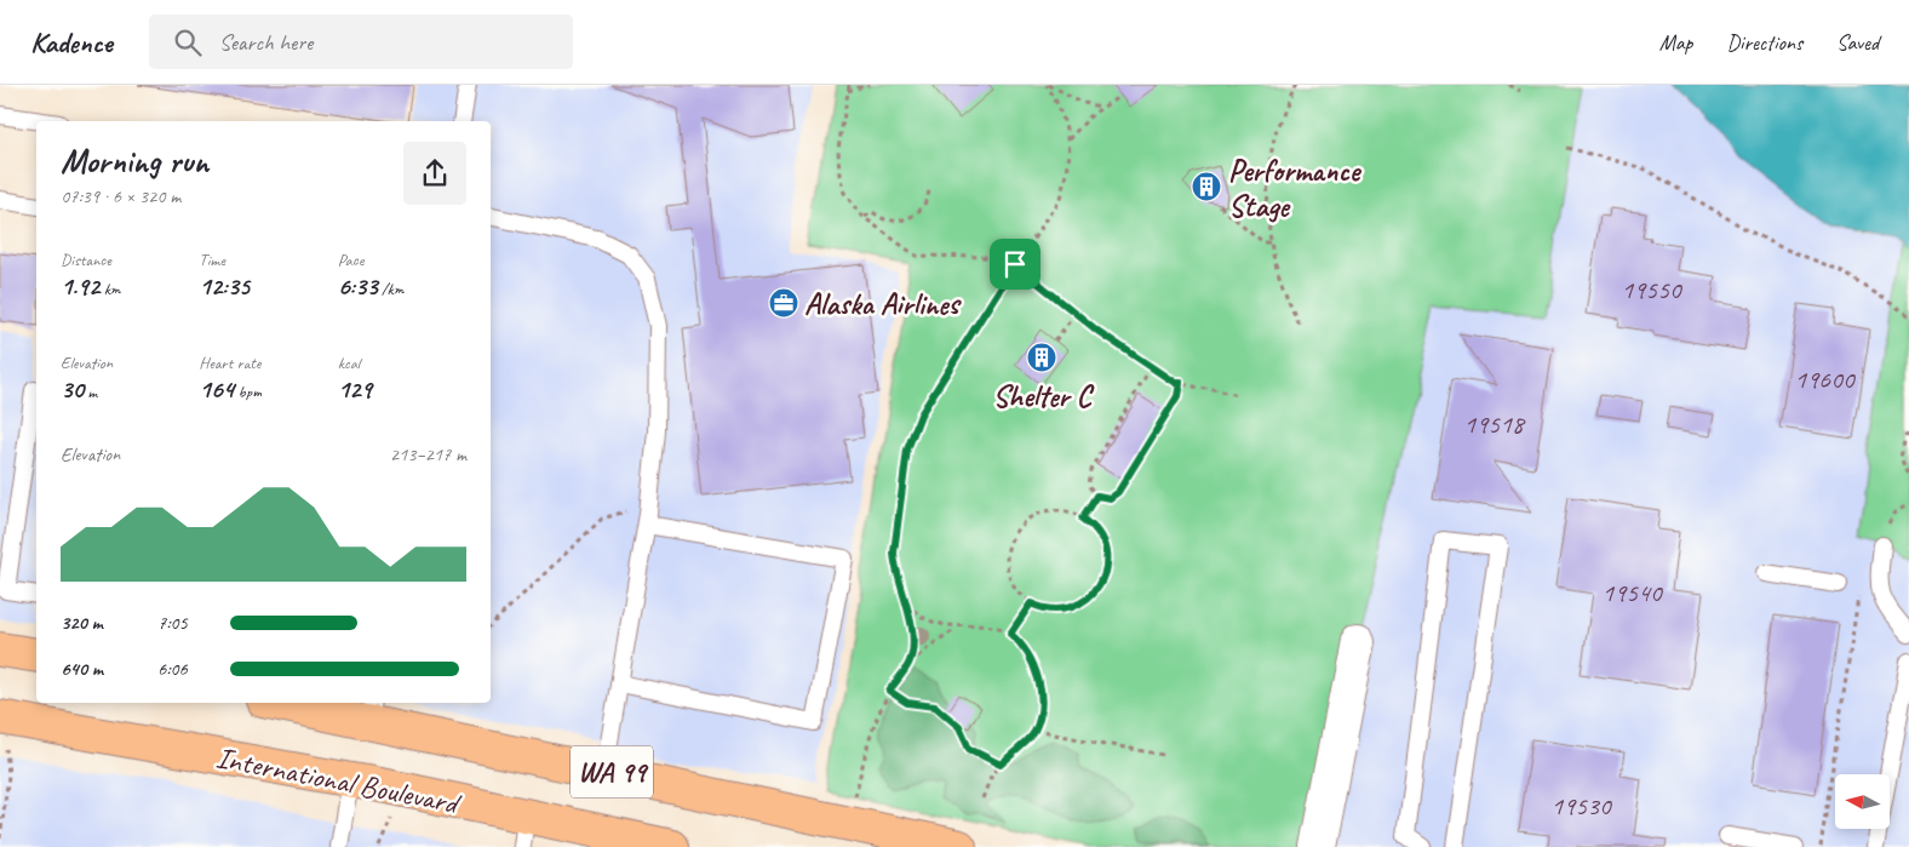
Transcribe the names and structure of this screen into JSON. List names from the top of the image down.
{
  "streets": {
    "main road": ["WA 99", "International Boulevard"]
  },
  "places": {
    "building": ["Performance Stage", "Shelter C"],
    "office": ["Alaska Airlines"]
  },
  "house_numbers": [
    "19550",
    "19600",
    "19518",
    "19540",
    "19530"
  ],
  "north": "left",
  "page": {
    "header": "Kadence",
    "search": "Search here",
    "nav": ["Map", "Directions", "Saved"],
    "heading": ["Morning run", "07:39 · 6 × 320 m"],
    "stats": [
      ["Distance", "1.92 km"],
      ["Time", "12:35"],
      ["Pace", "6:33 /km"],
      ["Elevation", "30 m"],
      ["Heart rate", "164 bpm"],
      ["kcal", "129"]
    ],
    "chart": ["Elevation", "213–217 m"],
    "list": [
      {
        "name": "320 m",
        "note": "7:05"
      },
      {
        "name": "640 m",
        "note": "6:06"
      }
    ]
  }
}
